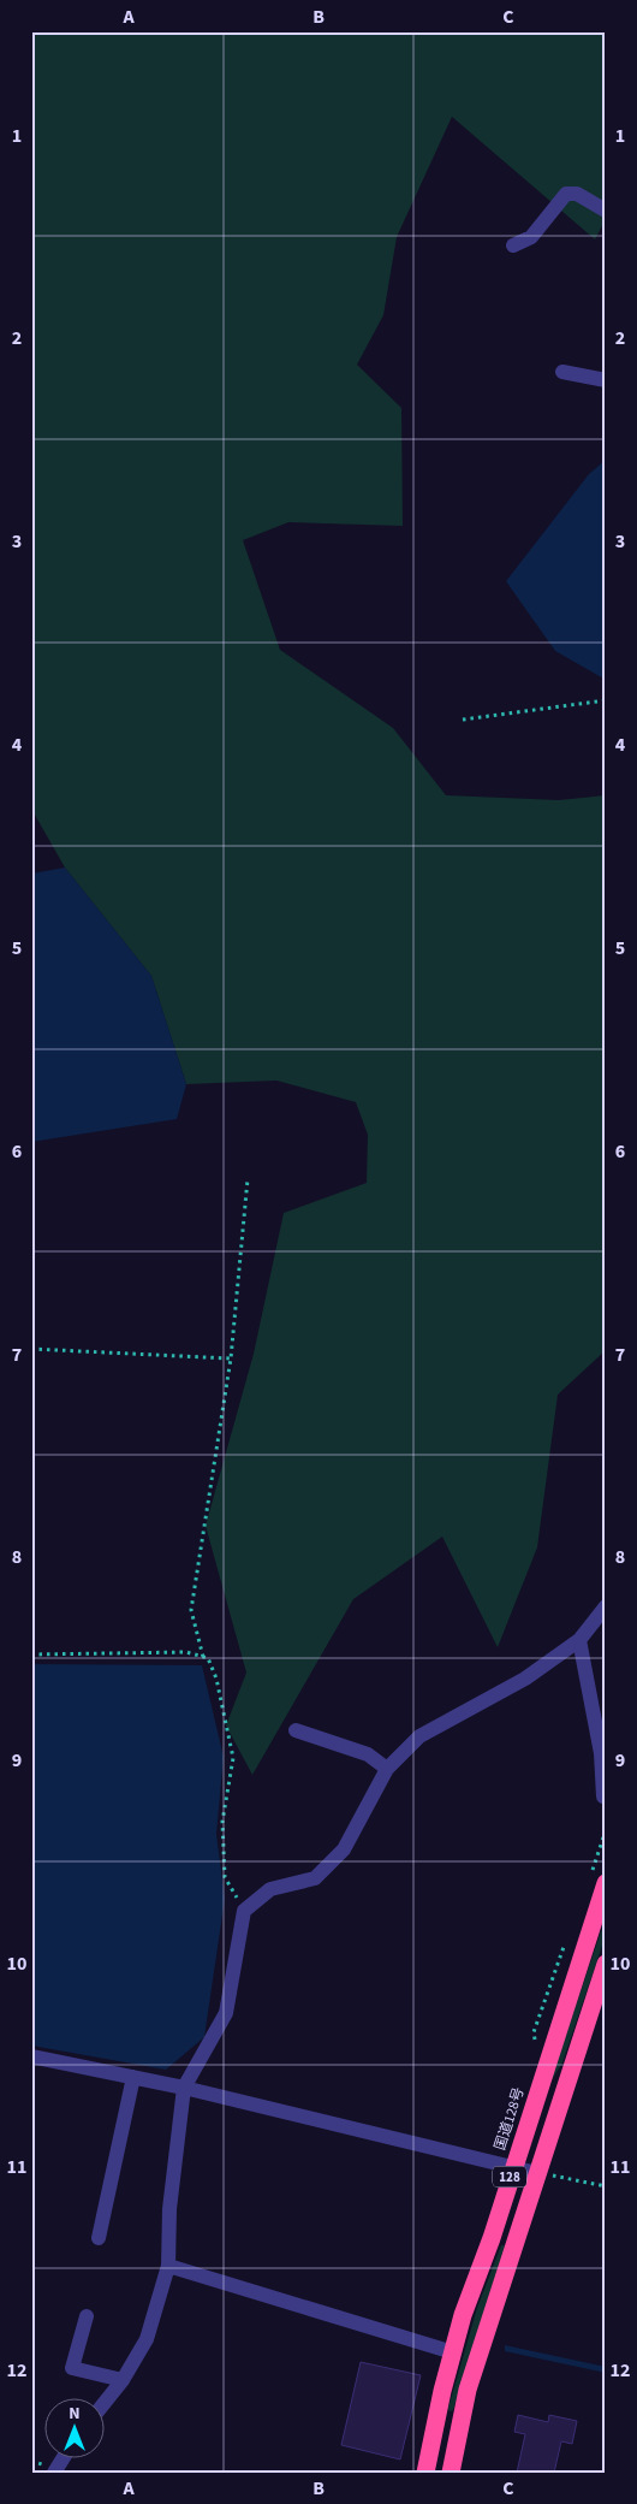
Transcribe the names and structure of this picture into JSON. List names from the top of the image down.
{
  "streets": {
    "highway": ["国道128号", "128"]
  },
  "north": "top",
  "grid": {
    "columns": ["A", "B", "C"],
    "rows": [
      "1",
      "2",
      "3",
      "4",
      "5",
      "6",
      "7",
      "8",
      "9",
      "10",
      "11",
      "12"
    ]
  }
}
